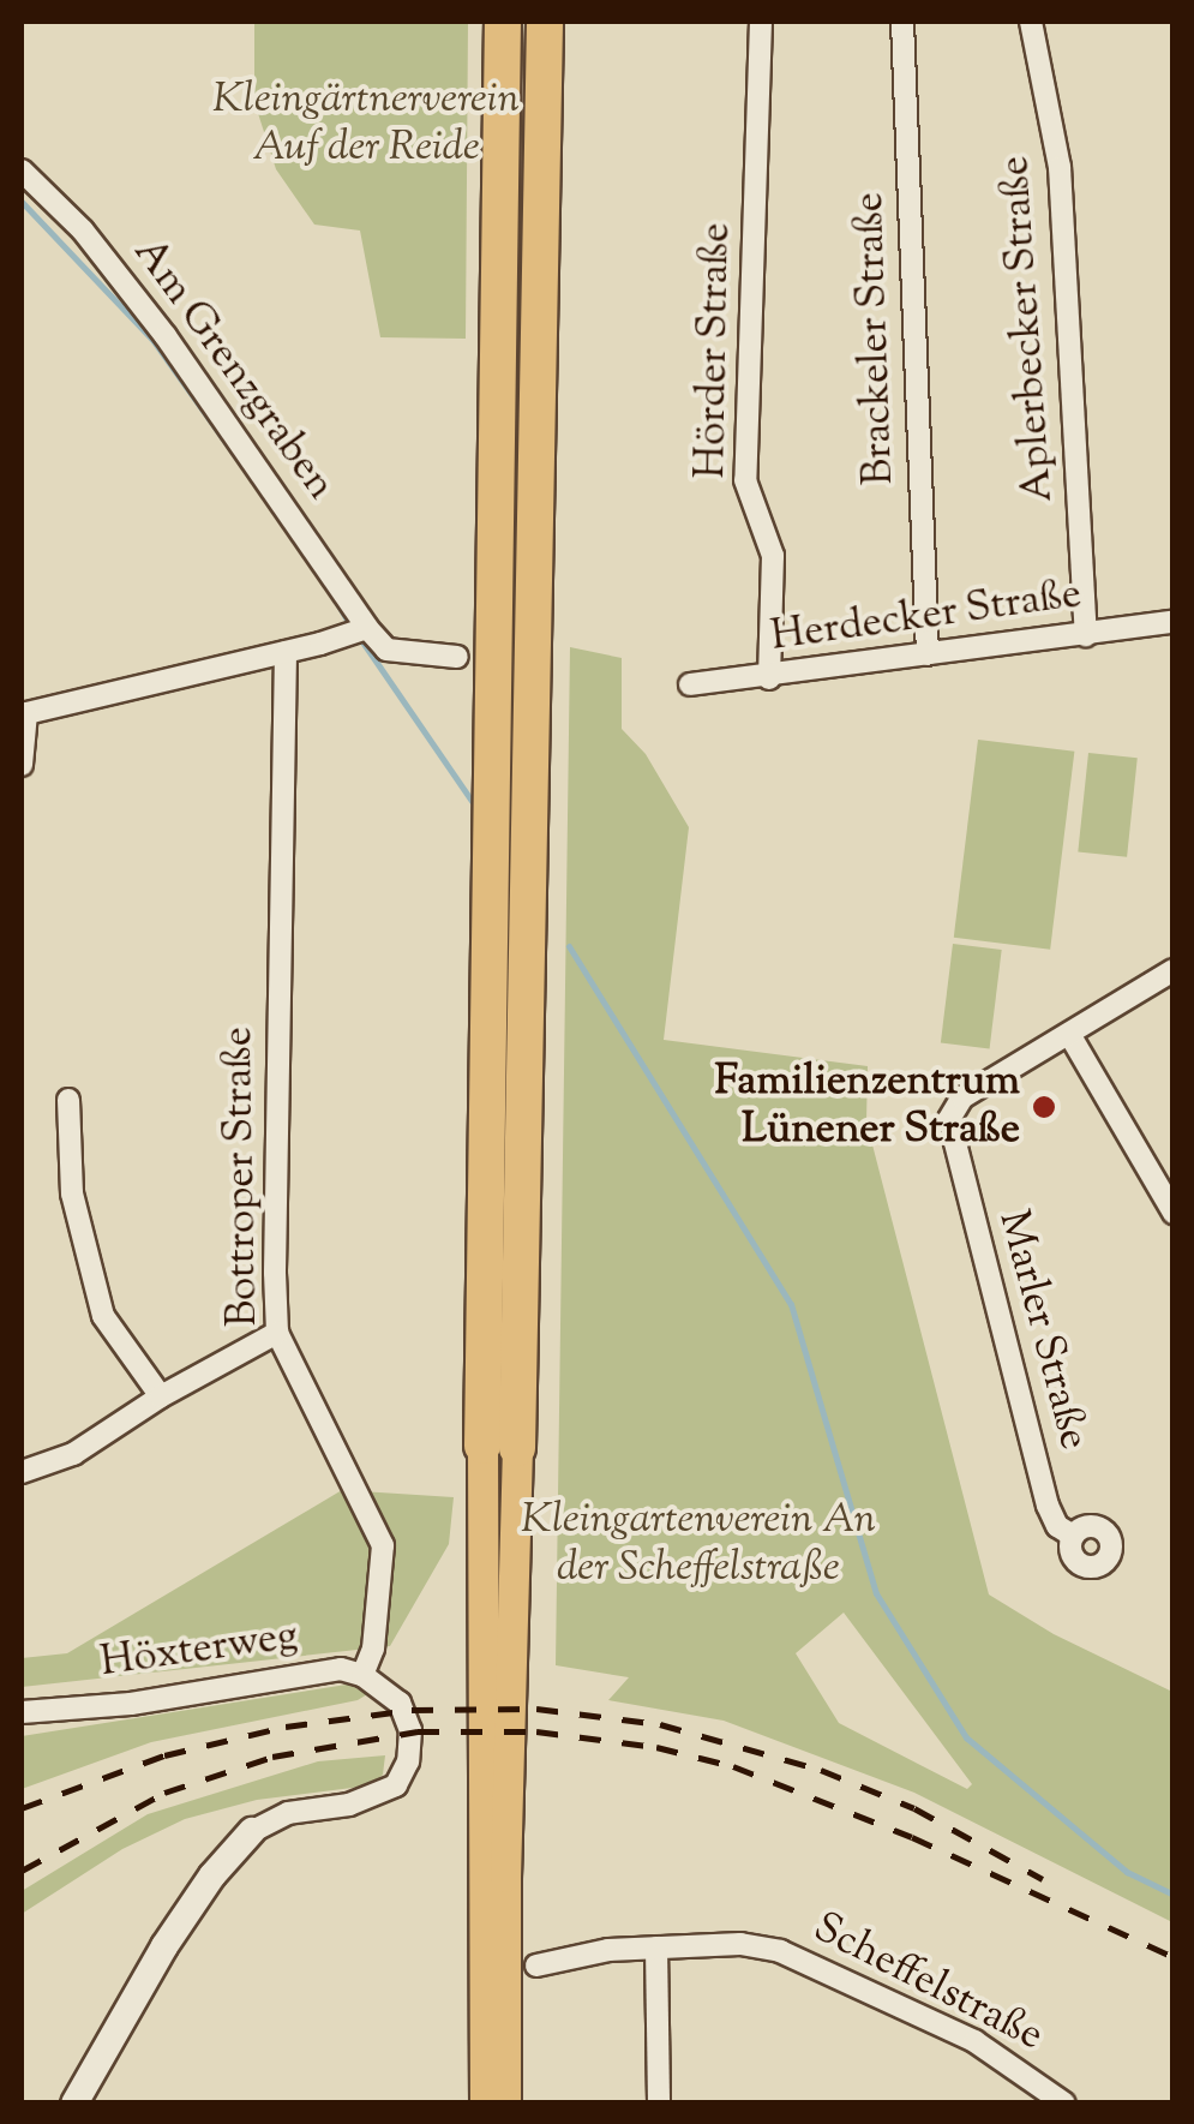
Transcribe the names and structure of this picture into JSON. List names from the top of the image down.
{
  "streets": {
    "street": [
      "Aplerbecker Straße",
      "Brackeler Straße",
      "Hörder Straße",
      "Am Grenzgraben",
      "Herdecker Straße",
      "Bottroper Straße",
      "Marler Straße",
      "Höxterweg",
      "Scheffelstraße"
    ]
  },
  "crossings": [
    ["Aplerbecker Straße", "Herdecker Straße"],
    ["Brackeler Straße", "Herdecker Straße"],
    ["Hörder Straße", "Herdecker Straße"],
    ["Bottroper Straße", "Höxterweg"]
  ],
  "parks": ["Kleingärtnerverein Auf der Reide", "Kleingartenverein An der Scheffelstraße"],
  "places": ["Familienzentrum Lünener Straße"]
}
